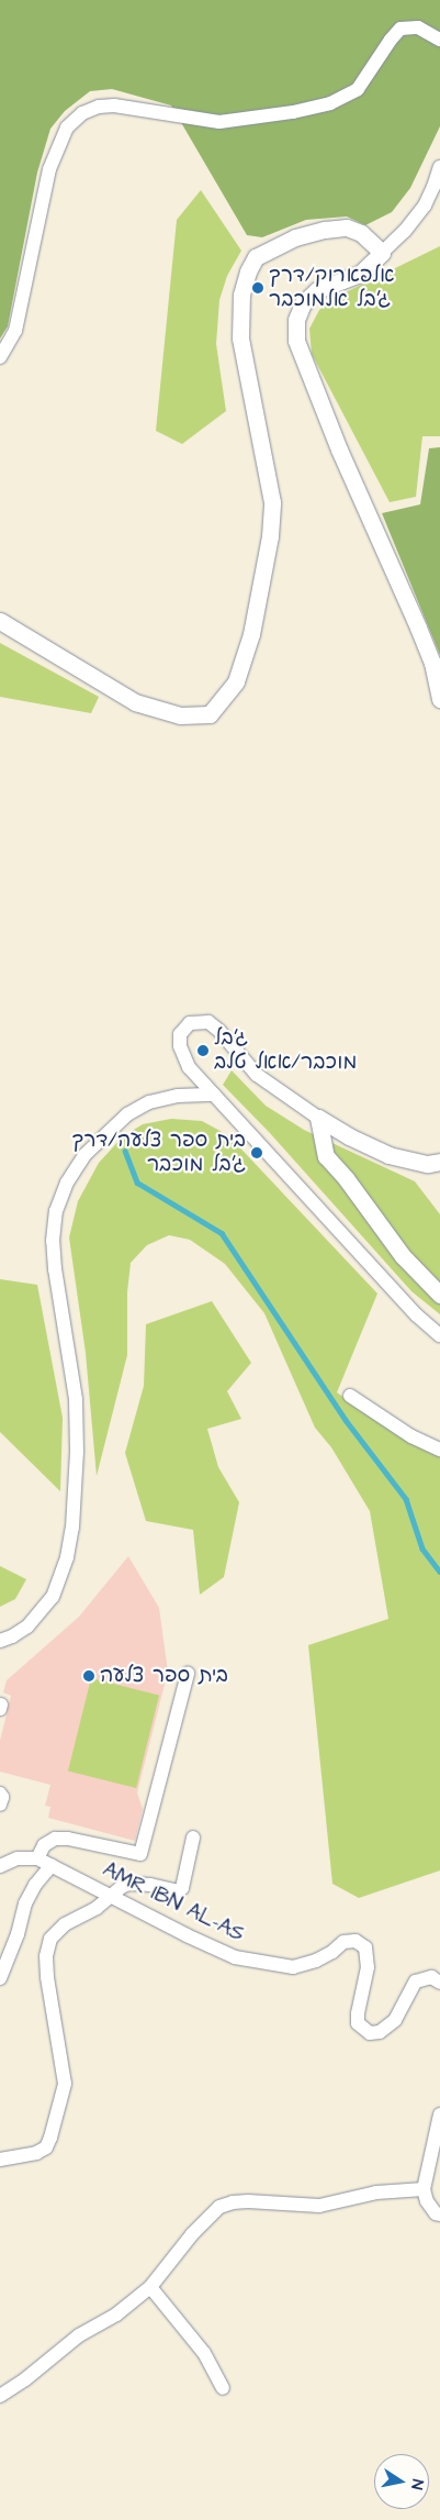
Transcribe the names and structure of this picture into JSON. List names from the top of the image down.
{
  "streets": {
    "street": ["AMR IBN AL-AS"]
  },
  "places": [
    "אלפארוק/דרך ג׳בל אלמוכבר",
    "ג׳בל מוכבר/אאל טלב",
    "בית ספר צלעה/דרך ג׳בל מוכבר",
    "בית ספר צלעה"
  ],
  "north": "right"
}
